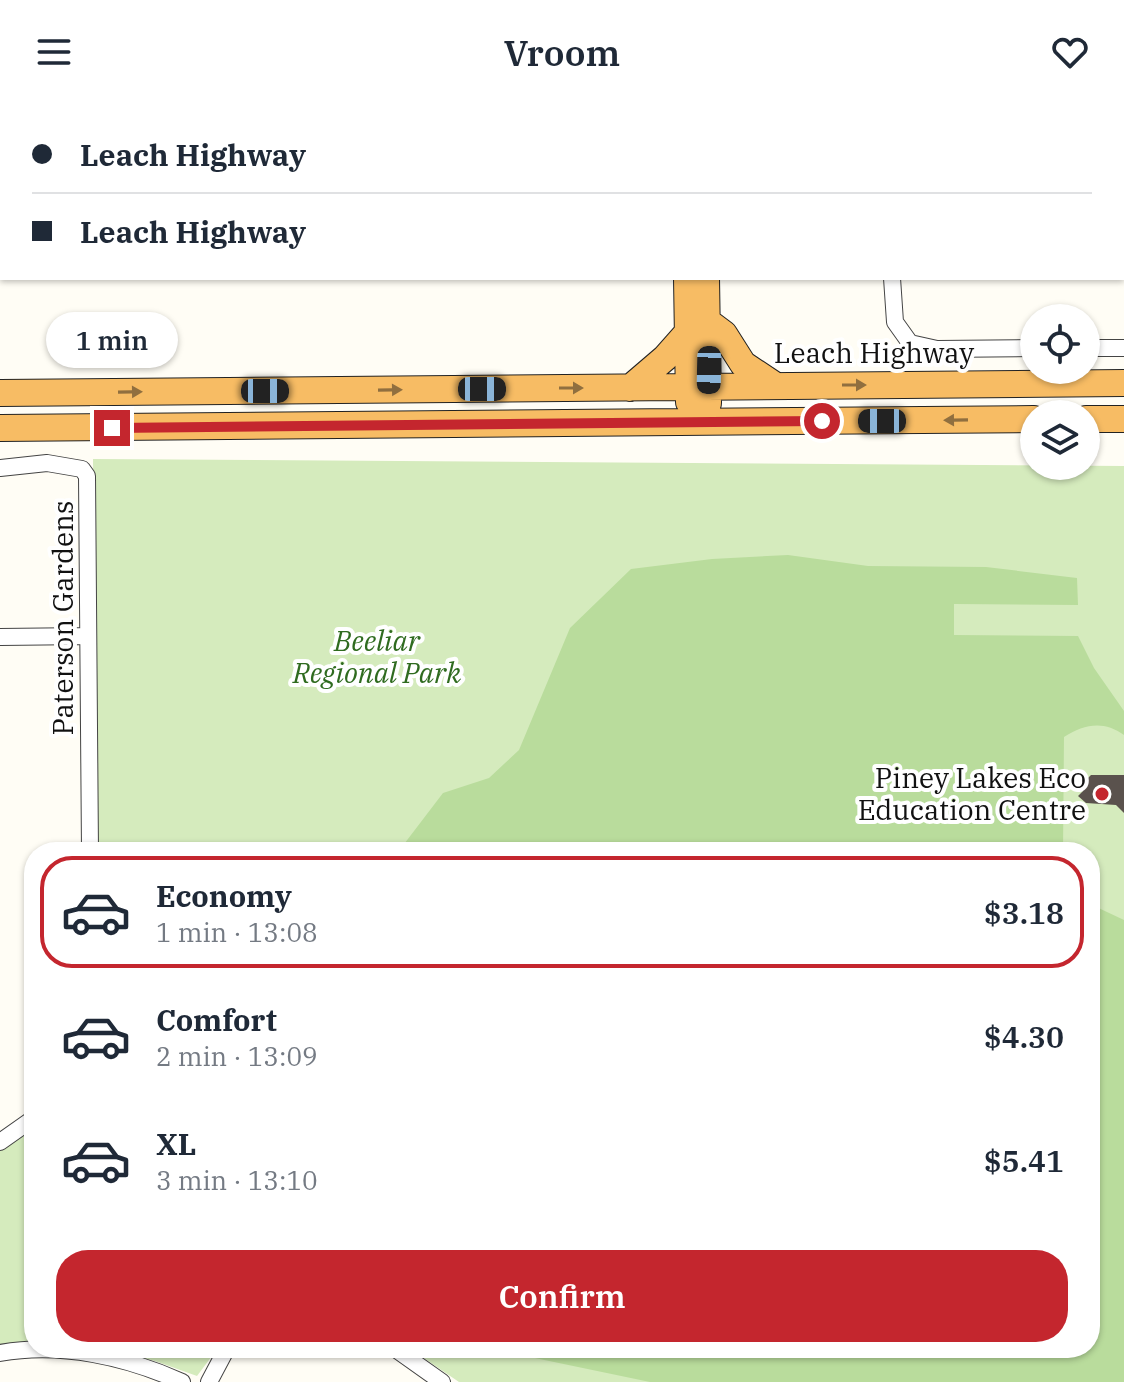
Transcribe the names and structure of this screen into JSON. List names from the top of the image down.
{
  "streets": {
    "highway": ["Leach Highway"],
    "street": ["Paterson Gardens"]
  },
  "parks": ["Beeliar Regional Park"],
  "places": ["Piney Lakes Eco Education Centre"],
  "page": {
    "header": "Vroom",
    "banner": ["Leach Highway", "Leach Highway"],
    "bubble": "1 min",
    "list": [
      {
        "name": "Economy",
        "note": "1 min · 13:08",
        "value": "$3.18"
      },
      {
        "name": "Comfort",
        "note": "2 min · 13:09",
        "value": "$4.30"
      },
      {
        "name": "XL",
        "note": "3 min · 13:10",
        "value": "$5.41"
      }
    ],
    "buttons": "Confirm"
  }
}
